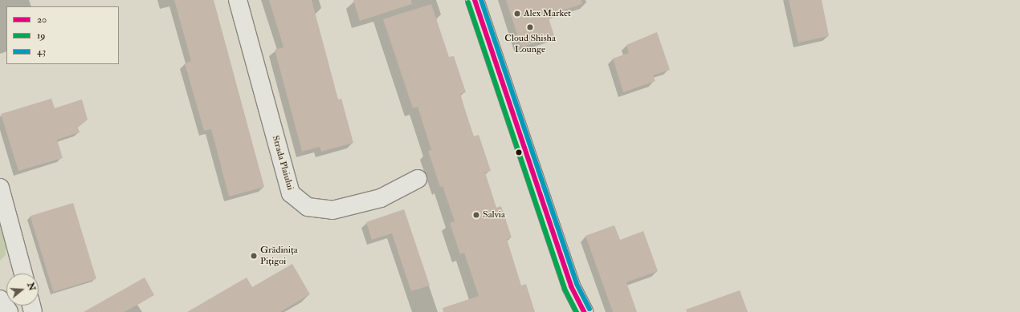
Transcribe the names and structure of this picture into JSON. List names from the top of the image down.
{
  "streets": {
    "street": ["Strada Plaiului"]
  },
  "places": [
    "Alex Market",
    "Cloud Shisha Lounge",
    "Salvia",
    "Grădinița Pițigoi"
  ],
  "lines": ["transit line 20", "transit line 43", "transit line 19"],
  "legend": ["20", "19", "43"],
  "north": "right"
}
